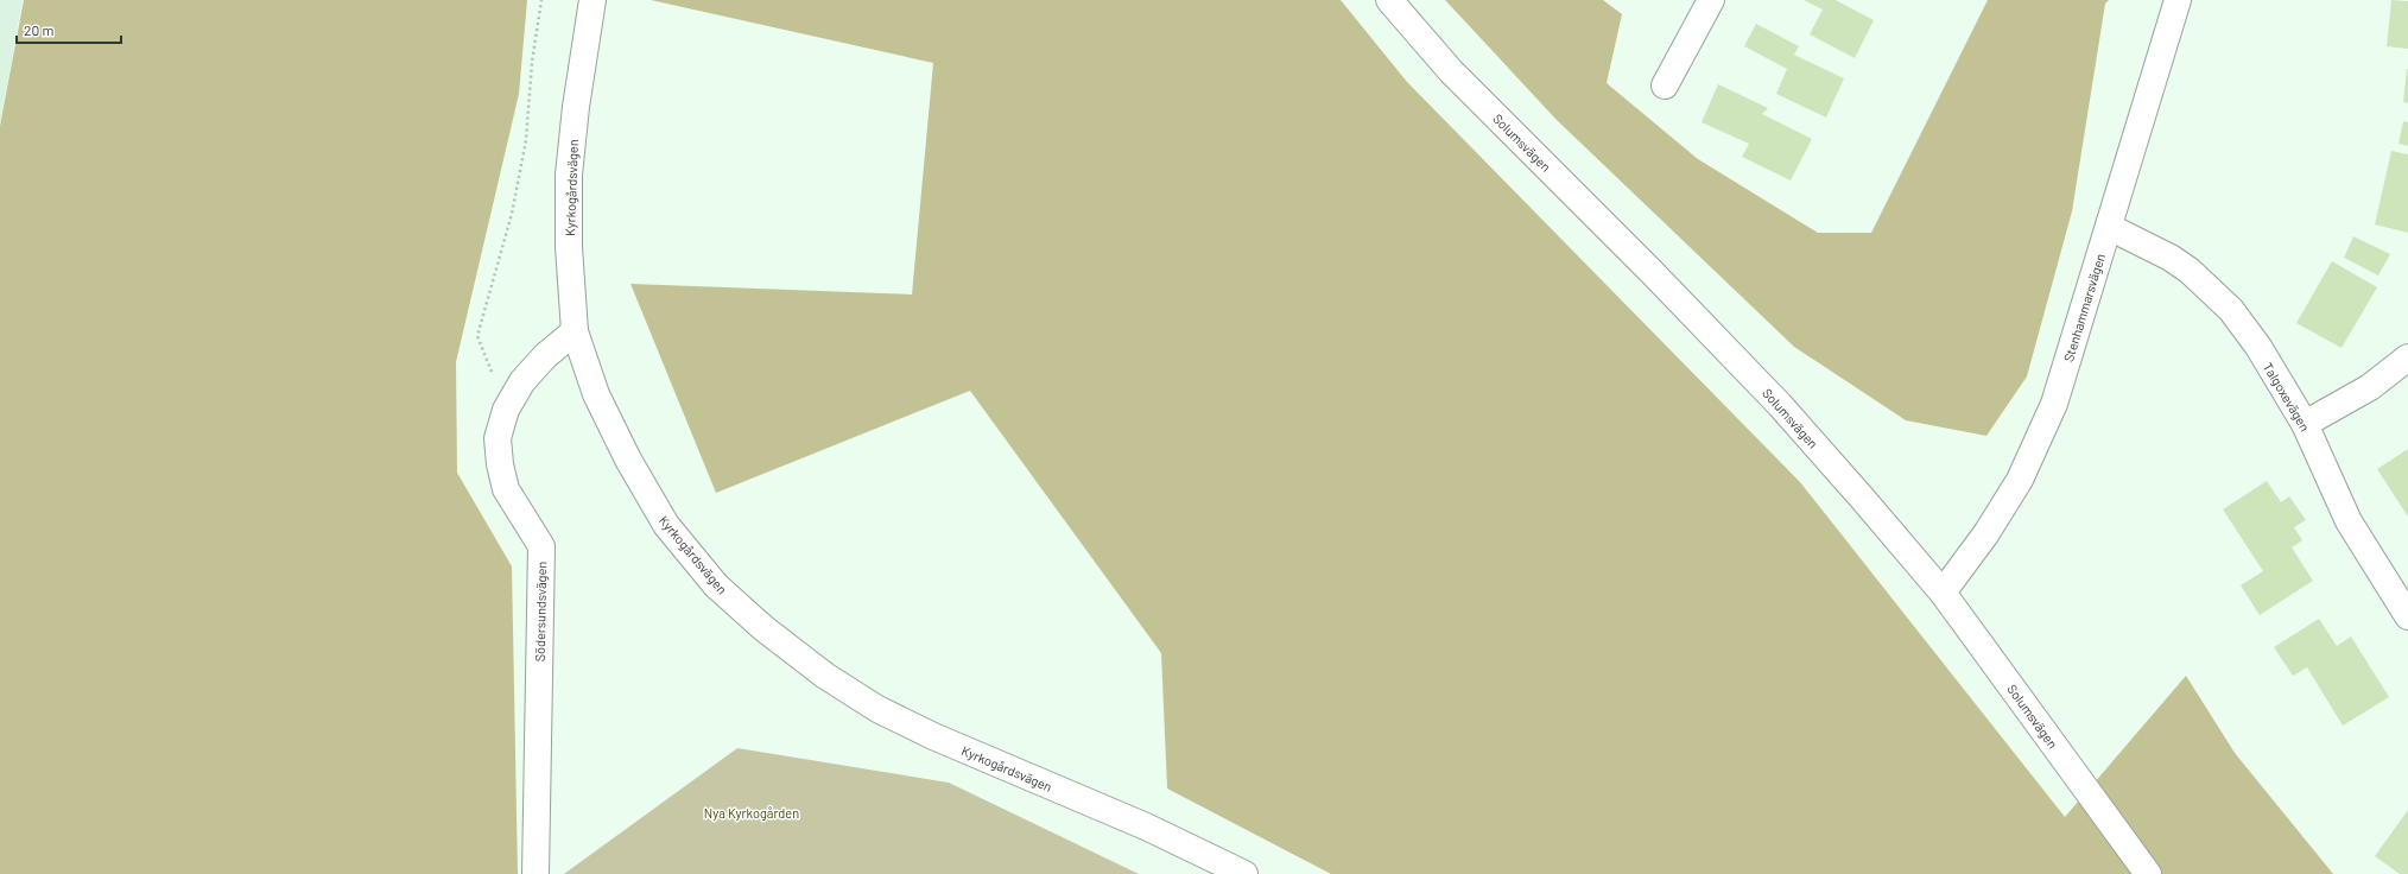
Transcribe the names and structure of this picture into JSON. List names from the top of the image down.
{
  "streets": {
    "street": [
      "Solumsvägen",
      "Kyrkogårdsvägen",
      "Stenhammarsvägen",
      "Talgoxevägen",
      "Södersundsvägen"
    ]
  },
  "crossings": [
    ["Solumsvägen", "Stenhammarsvägen"],
    ["Kyrkogårdsvägen", "Södersundsvägen"],
    ["Stenhammarsvägen", "Talgoxevägen"]
  ],
  "parks": ["Nya Kyrkogården"],
  "scale_bar": "20 m"
}
